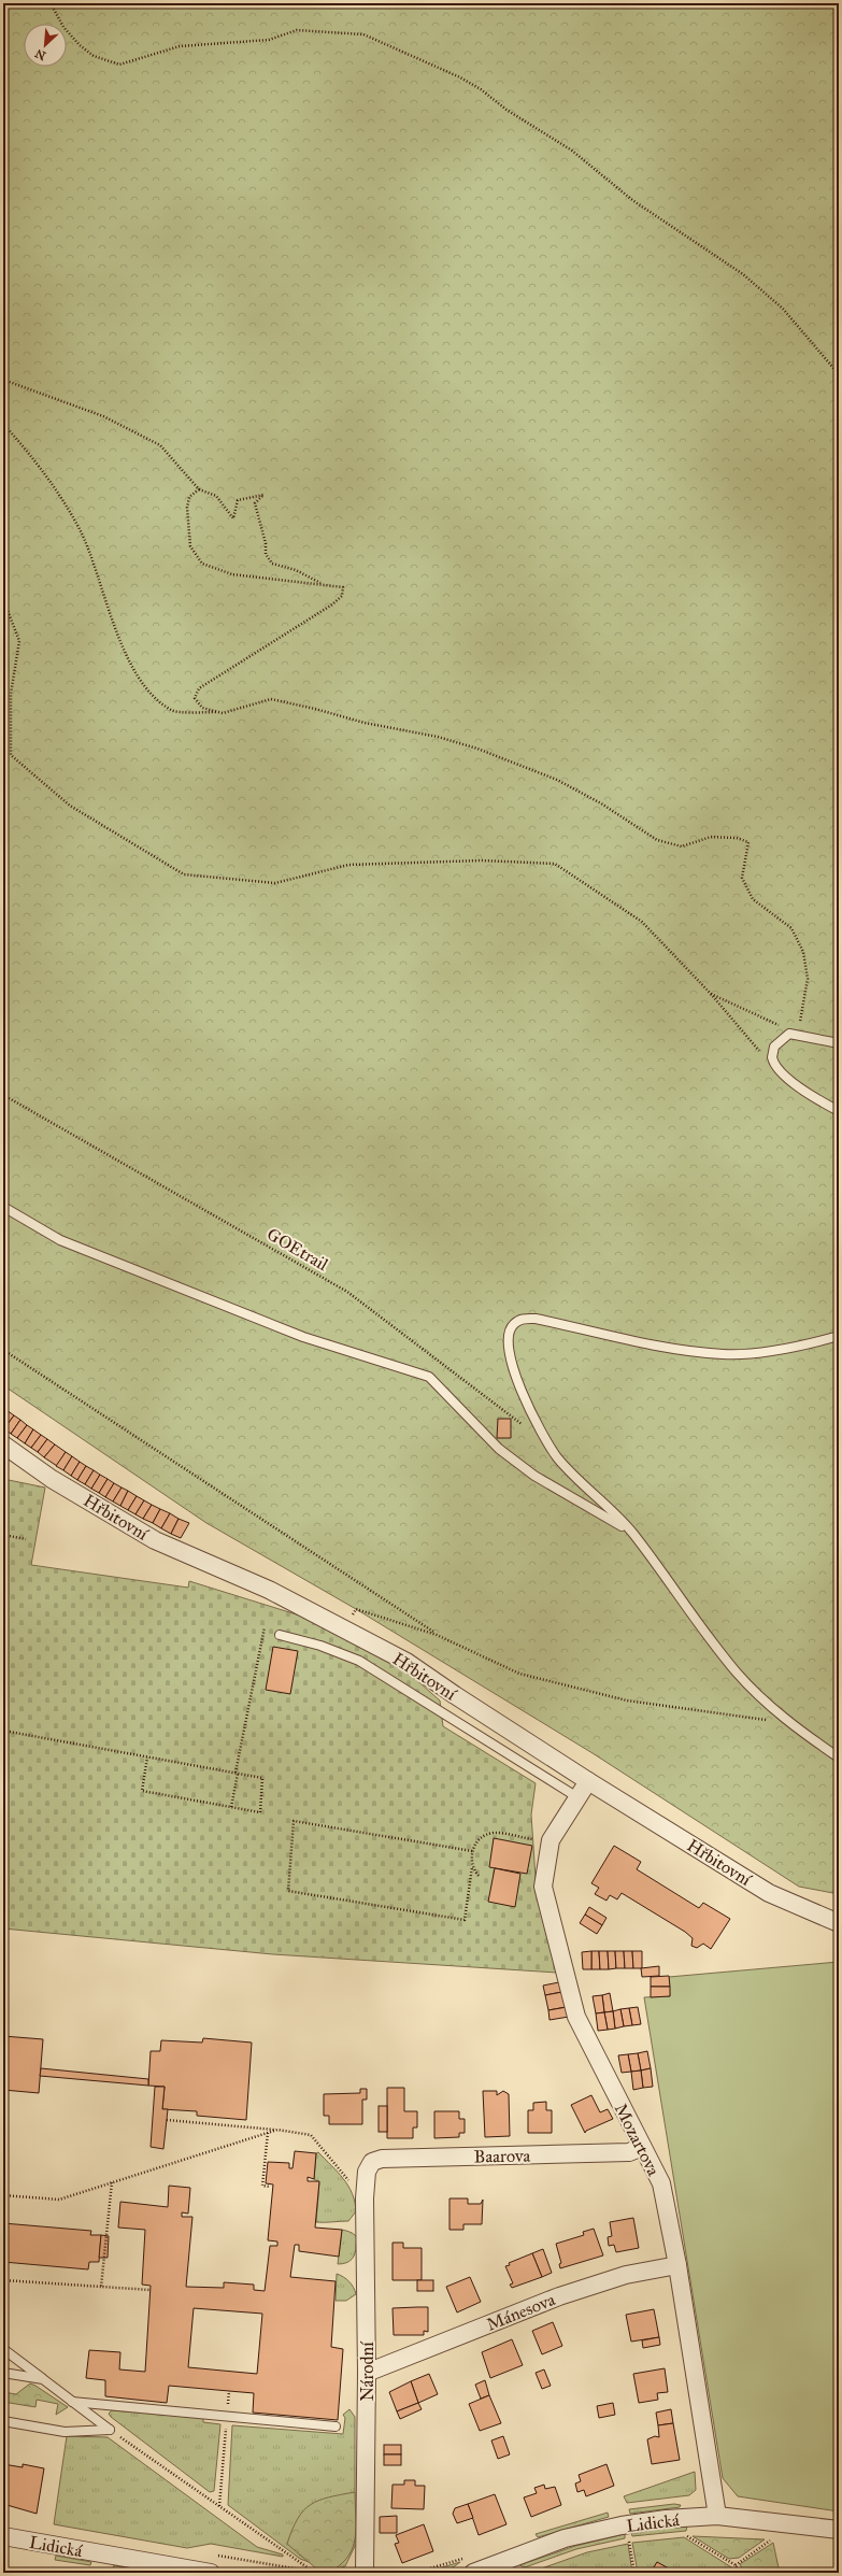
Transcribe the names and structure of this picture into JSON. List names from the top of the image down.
{
  "streets": {
    "street": [
      "Hřbitovní",
      "Mozartova",
      "Baarova",
      "Mánesova",
      "Národní",
      "Lidická"
    ],
    "path": ["GOEtrail"]
  },
  "crossings": [
    ["Hřbitovní", "Mozartova"],
    ["Mozartova", "Baarova"],
    ["Mozartova", "Mánesova"],
    ["Mozartova", "Lidická"],
    ["Baarova", "Národní"],
    ["Mánesova", "Národní"]
  ],
  "north": "bottom left"
}
